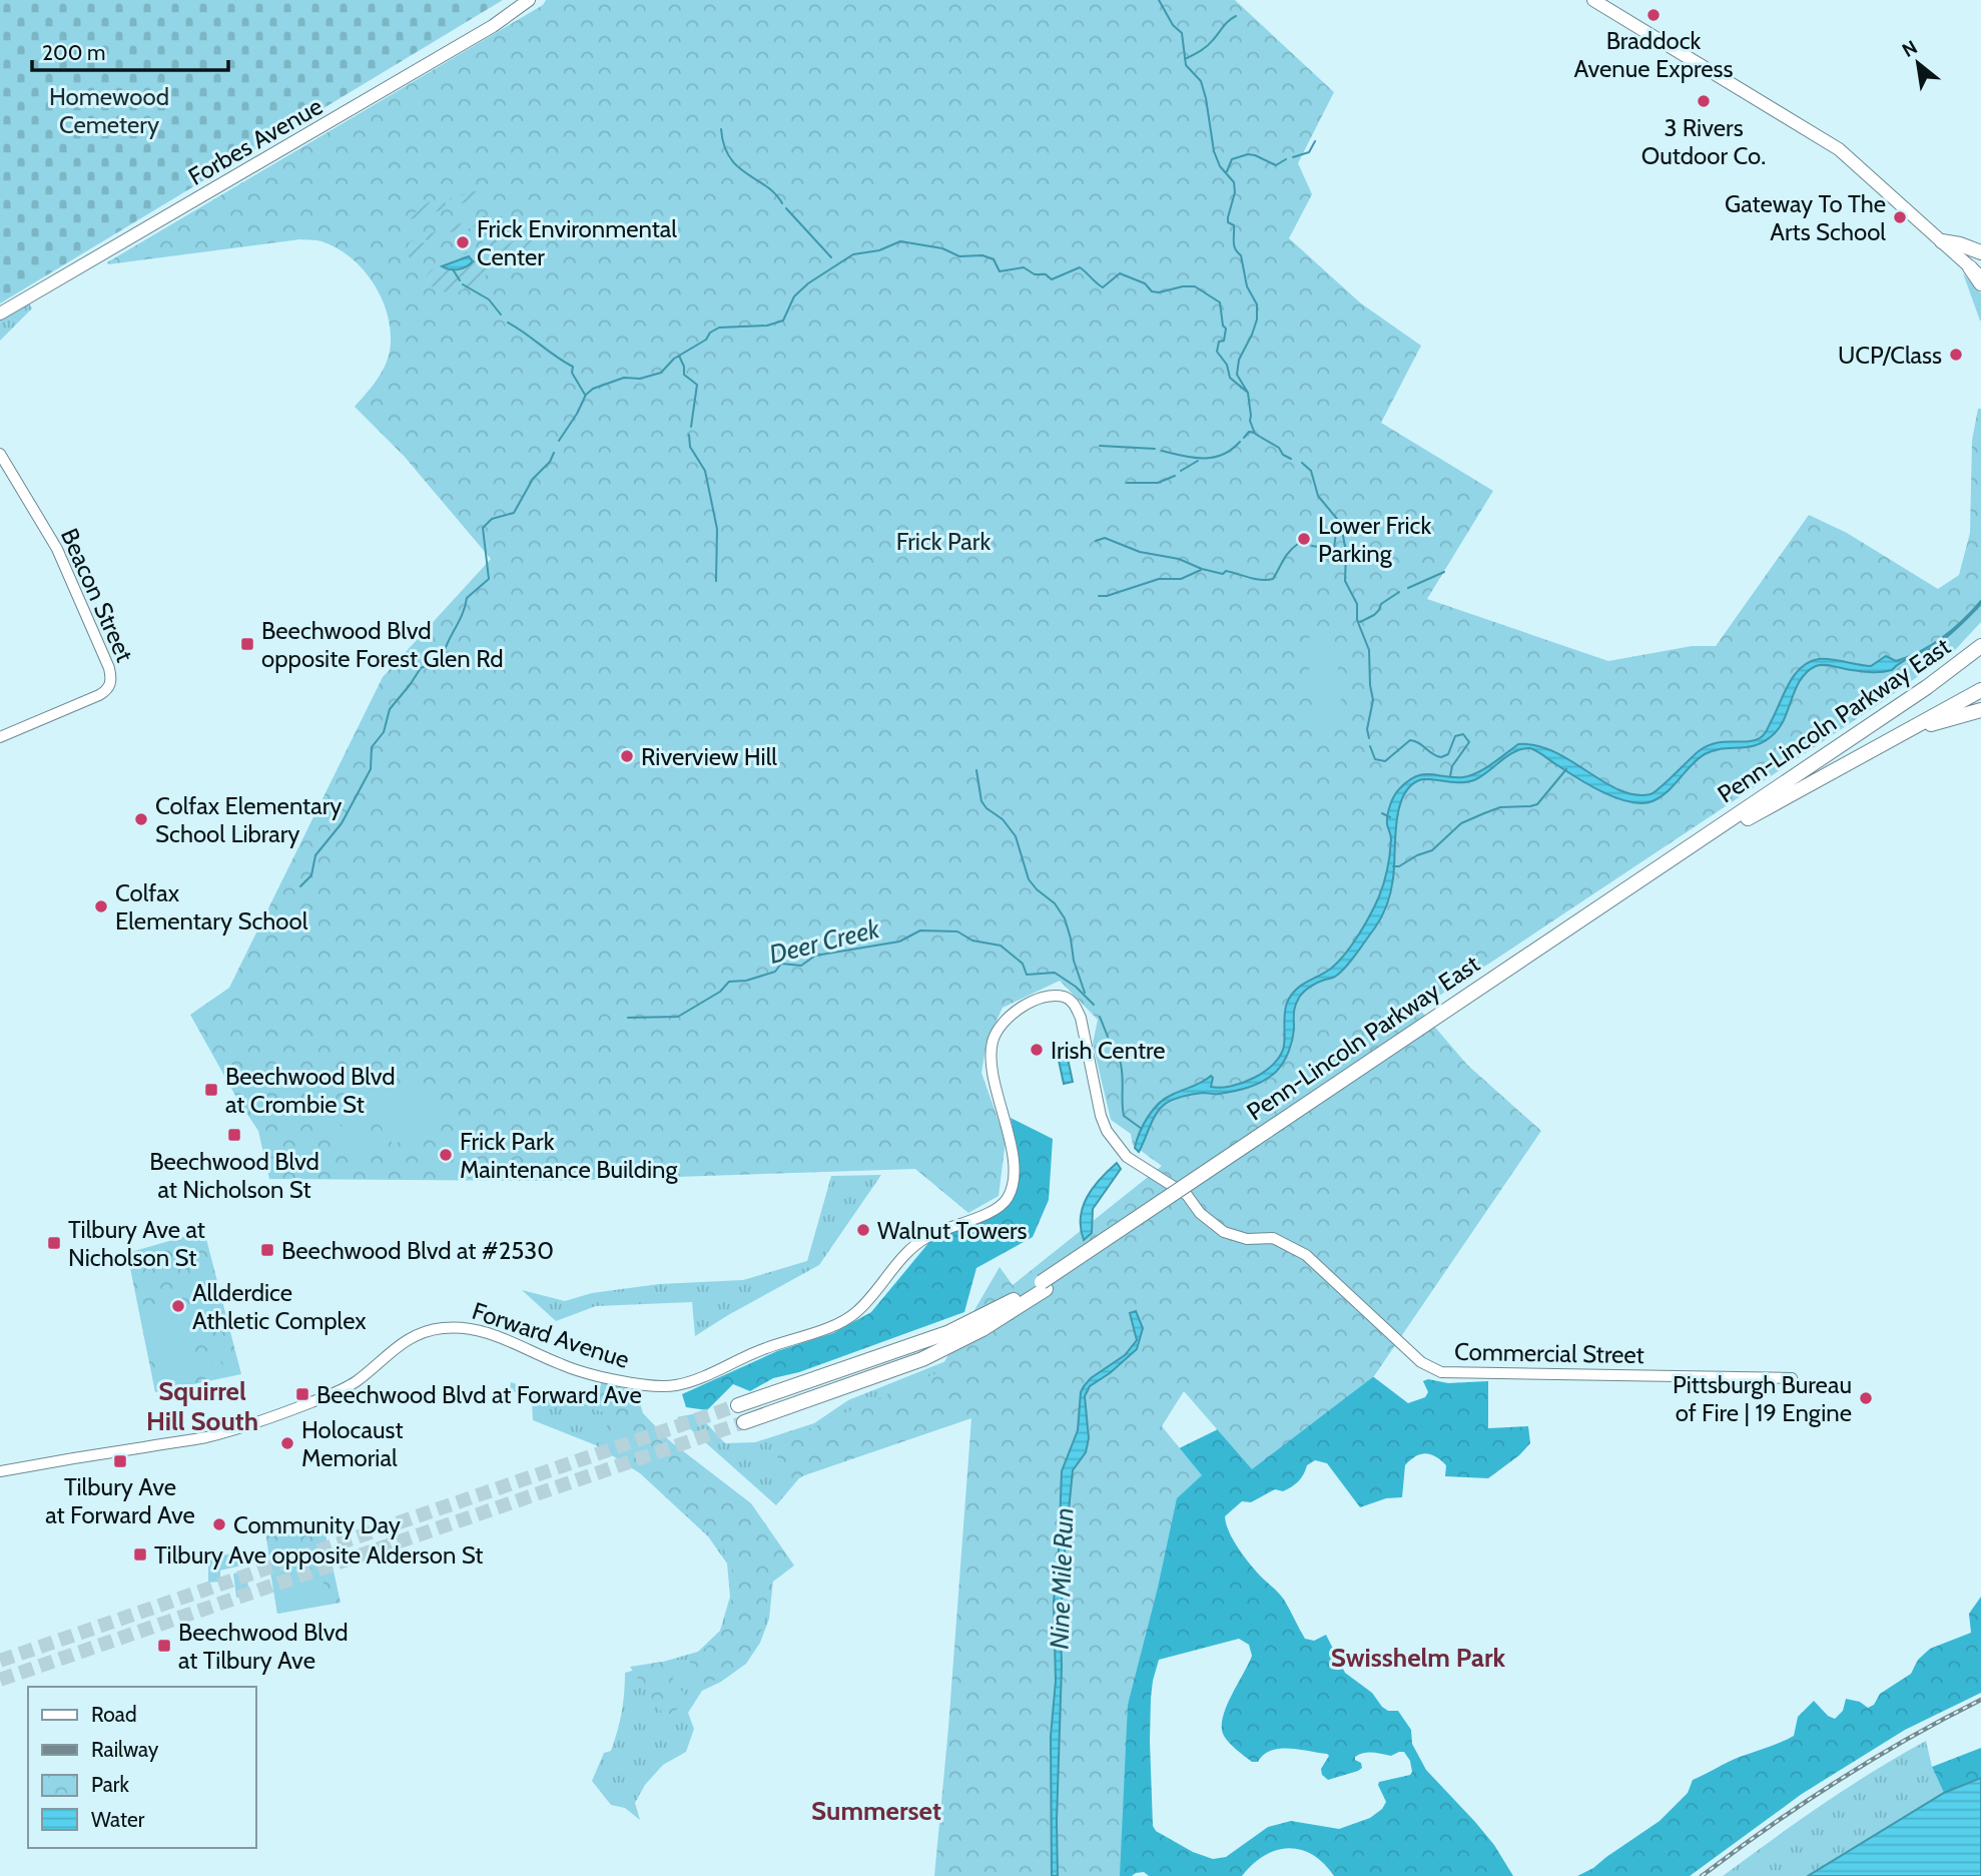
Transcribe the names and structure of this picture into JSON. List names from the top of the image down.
{
  "streets": {
    "highway": ["Penn-Lincoln Parkway East"],
    "main road": [
      "Forbes Avenue",
      "Beacon Street",
      "Forward Avenue",
      "Commercial Street"
    ]
  },
  "crossings": [
    ["Forward Avenue", "Commercial Street"]
  ],
  "districts": ["Squirrel Hill South", "Swisshelm Park", "Summerset"],
  "water": ["Deer Creek", "Nine Mile Run"],
  "parks": ["Homewood Cemetery", "Frick Park"],
  "places": {
    "other": [
      "Braddock Avenue Express",
      "3 Rivers Outdoor Co.",
      "Gateway To The Arts School",
      "Frick Environmental Center",
      "UCP/Class",
      "Lower Frick Parking",
      "Riverview Hill",
      "Colfax Elementary School Library",
      "Colfax Elementary School",
      "Irish Centre",
      "Frick Park Maintenance Building",
      "Walnut Towers",
      "Allderdice Athletic Complex",
      "Pittsburgh Bureau of Fire | 19 Engine",
      "Holocaust Memorial",
      "Community Day"
    ],
    "transit": [
      "Beechwood Blvd opposite Forest Glen Rd",
      "Beechwood Blvd at Crombie St",
      "Beechwood Blvd at Nicholson St",
      "Tilbury Ave at Nicholson St",
      "Beechwood Blvd at #2530",
      "Beechwood Blvd at Forward Ave",
      "Tilbury Ave at Forward Ave",
      "Tilbury Ave opposite Alderson St",
      "Beechwood Blvd at Tilbury Ave"
    ]
  },
  "legend": [
    "Road",
    "Railway",
    "Park",
    "Water"
  ],
  "scale_bar": "200 m",
  "north": "top left"
}
